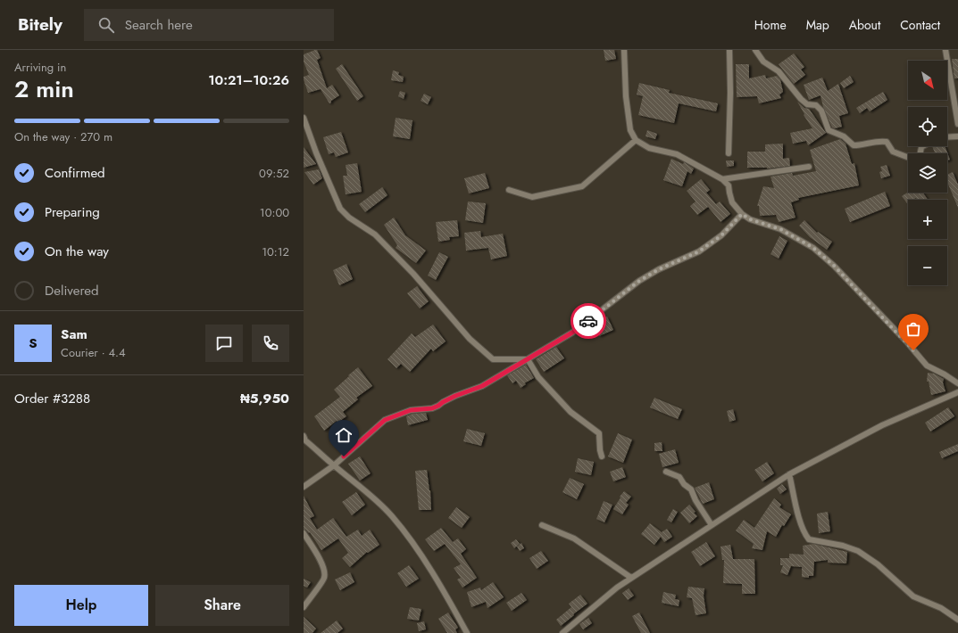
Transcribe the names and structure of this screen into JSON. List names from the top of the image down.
{
  "north": "bottom right",
  "page": {
    "header": "Bitely",
    "search": "Search here",
    "nav": [
      "Home",
      "Map",
      "About",
      "Contact"
    ],
    "heading": ["2 min", "Arriving in", "10:21–10:26"],
    "panel": [
      "Sam",
      "Courier · 4.4",
      "Order #3288",
      "₦5,950"
    ],
    "map_buttons": ["+", "−"],
    "bar": "On the way · 270 m",
    "list": [
      ["Confirmed", "09:52"],
      ["Preparing", "10:00"],
      ["On the way", "10:12"],
      "Delivered"
    ],
    "round": "S",
    "buttons": ["Help", "Share"]
  }
}
